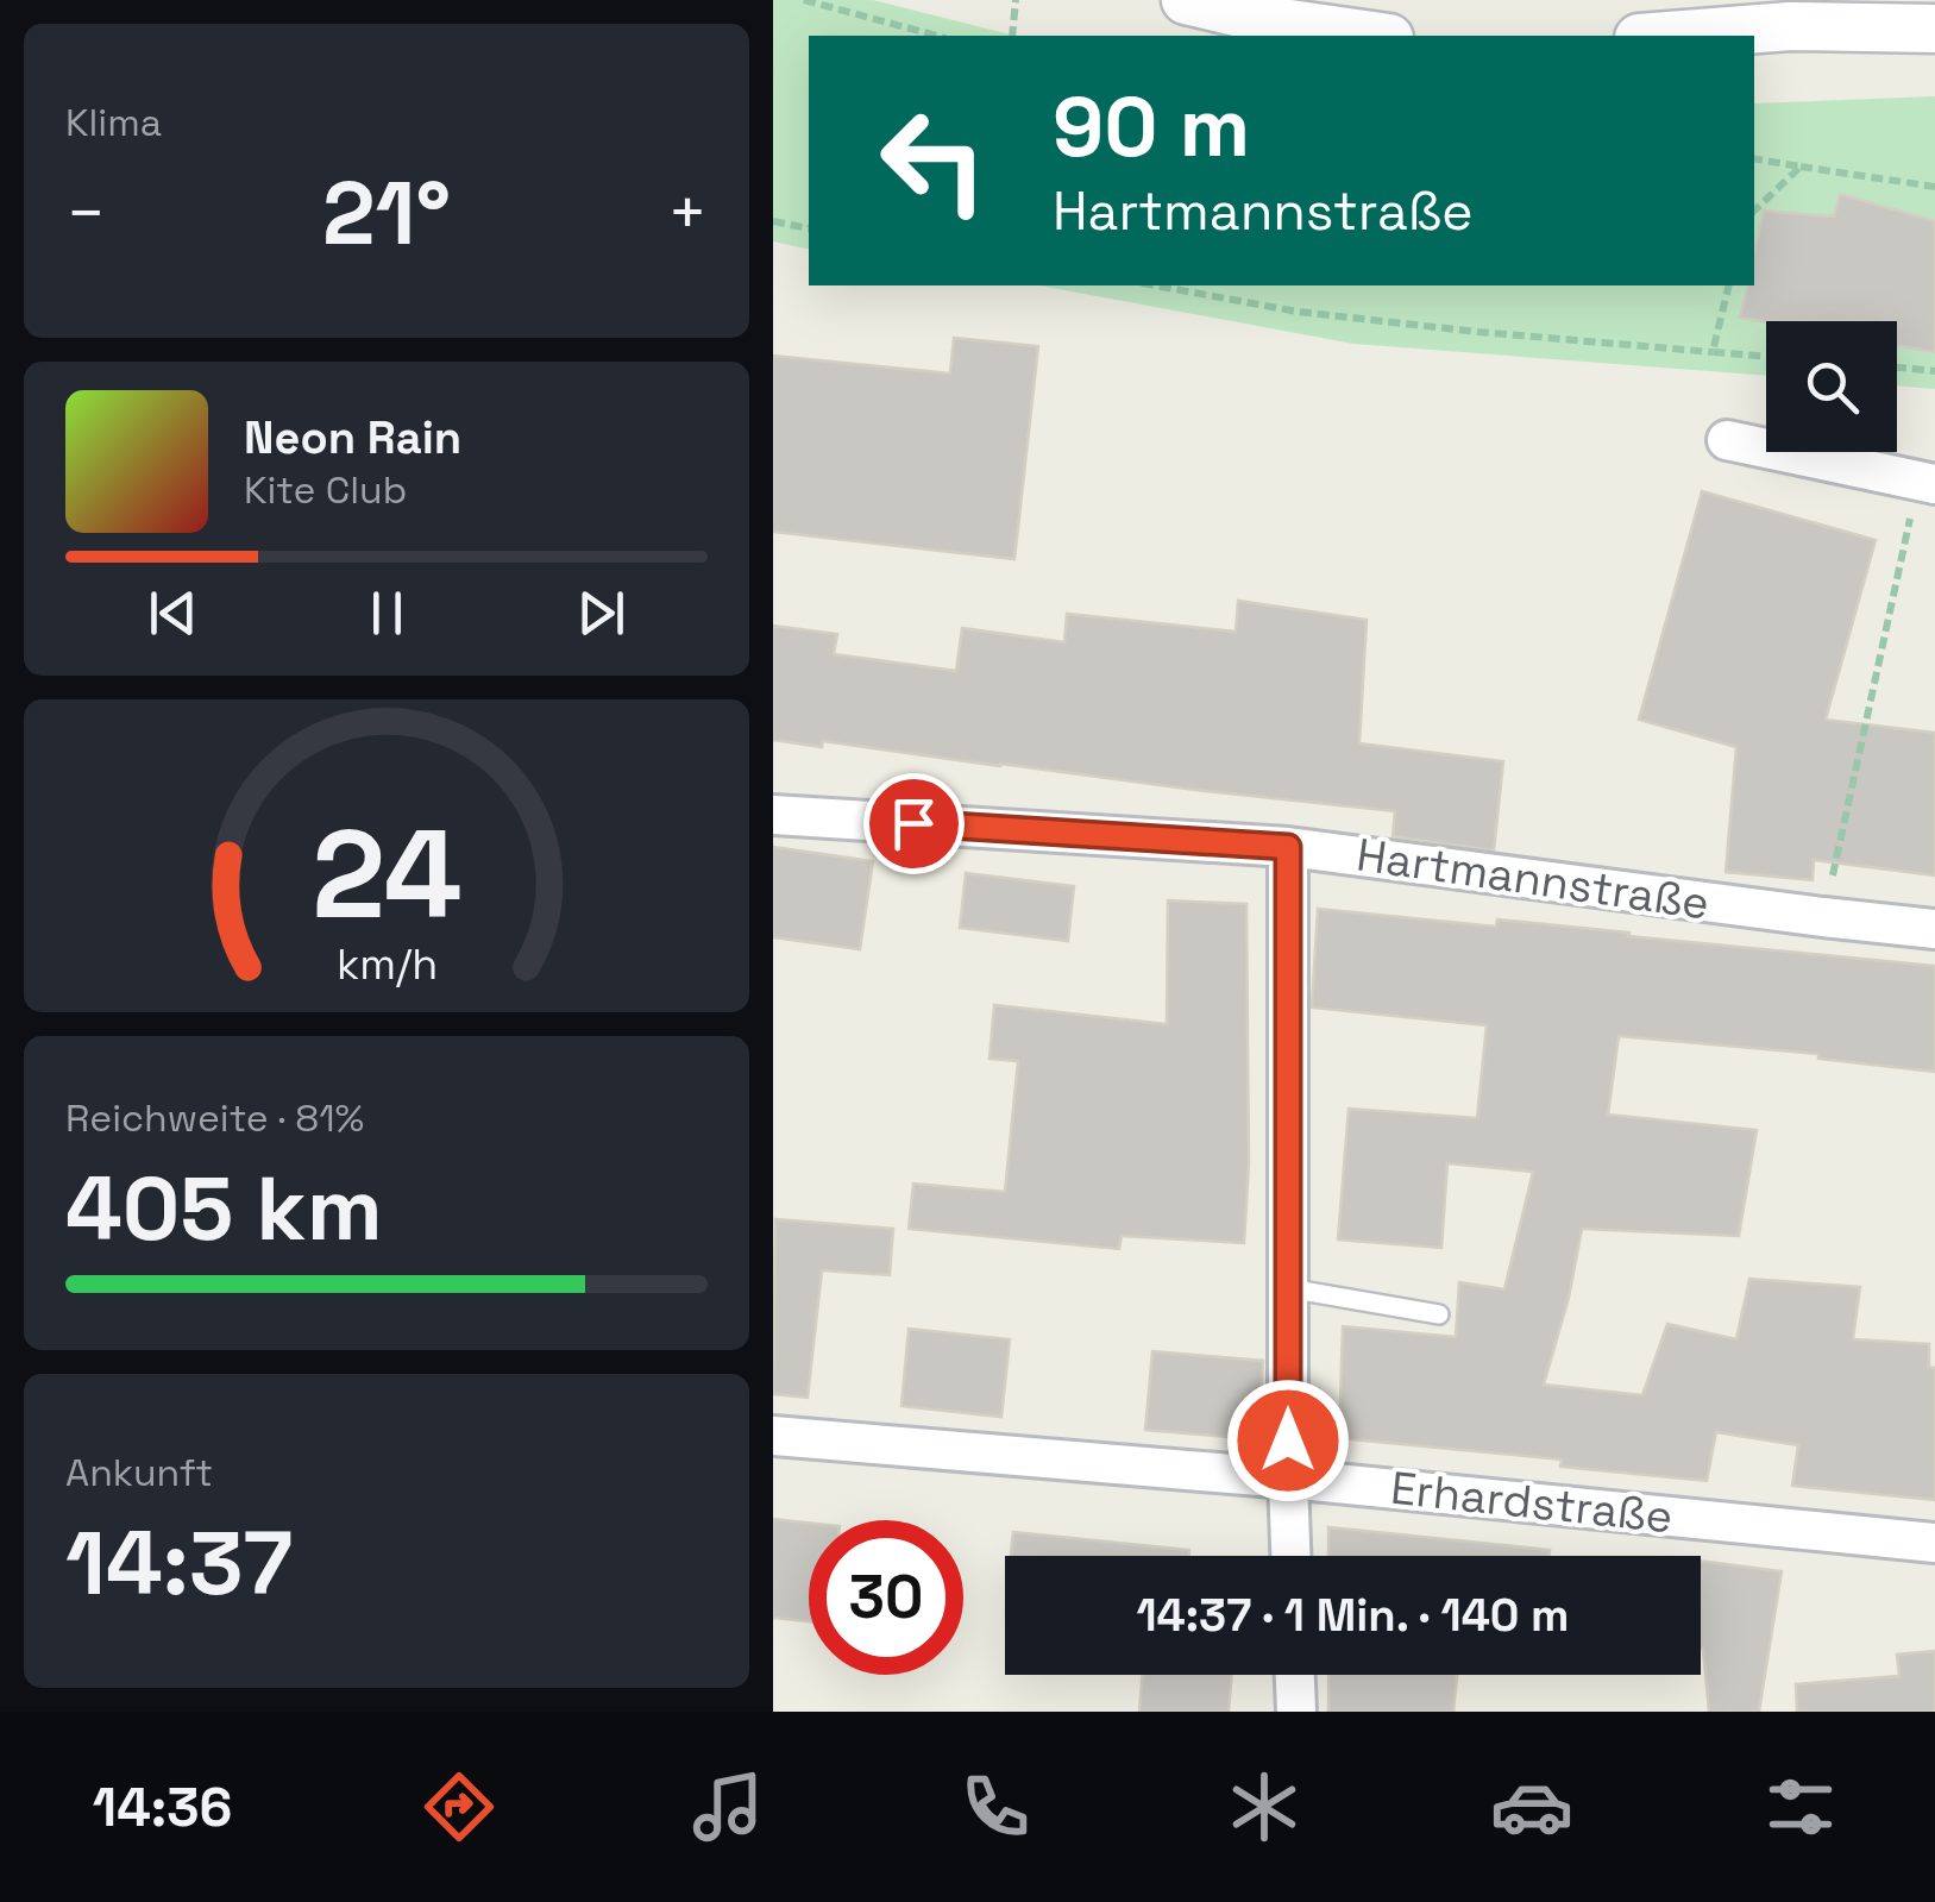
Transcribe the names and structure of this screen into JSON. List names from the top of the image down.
{
  "streets": {
    "street": ["Hartmannstraße", "Erhardstraße"]
  },
  "page": {
    "tile": [
      "Klima",
      ["Reichweite · 81%", "405 km"],
      ["Ankunft", "14:37"]
    ],
    "turn": ["90 m", "Hartmannstraße"],
    "heat": ["−", "21°", "+"],
    "song": ["Neon Rain", "Kite Club"],
    "limit": "30",
    "trip": "14:37 · 1 Min. · 140 m",
    "tabs": "14:36",
    "gauge": ["24", "km/h"]
  }
}
